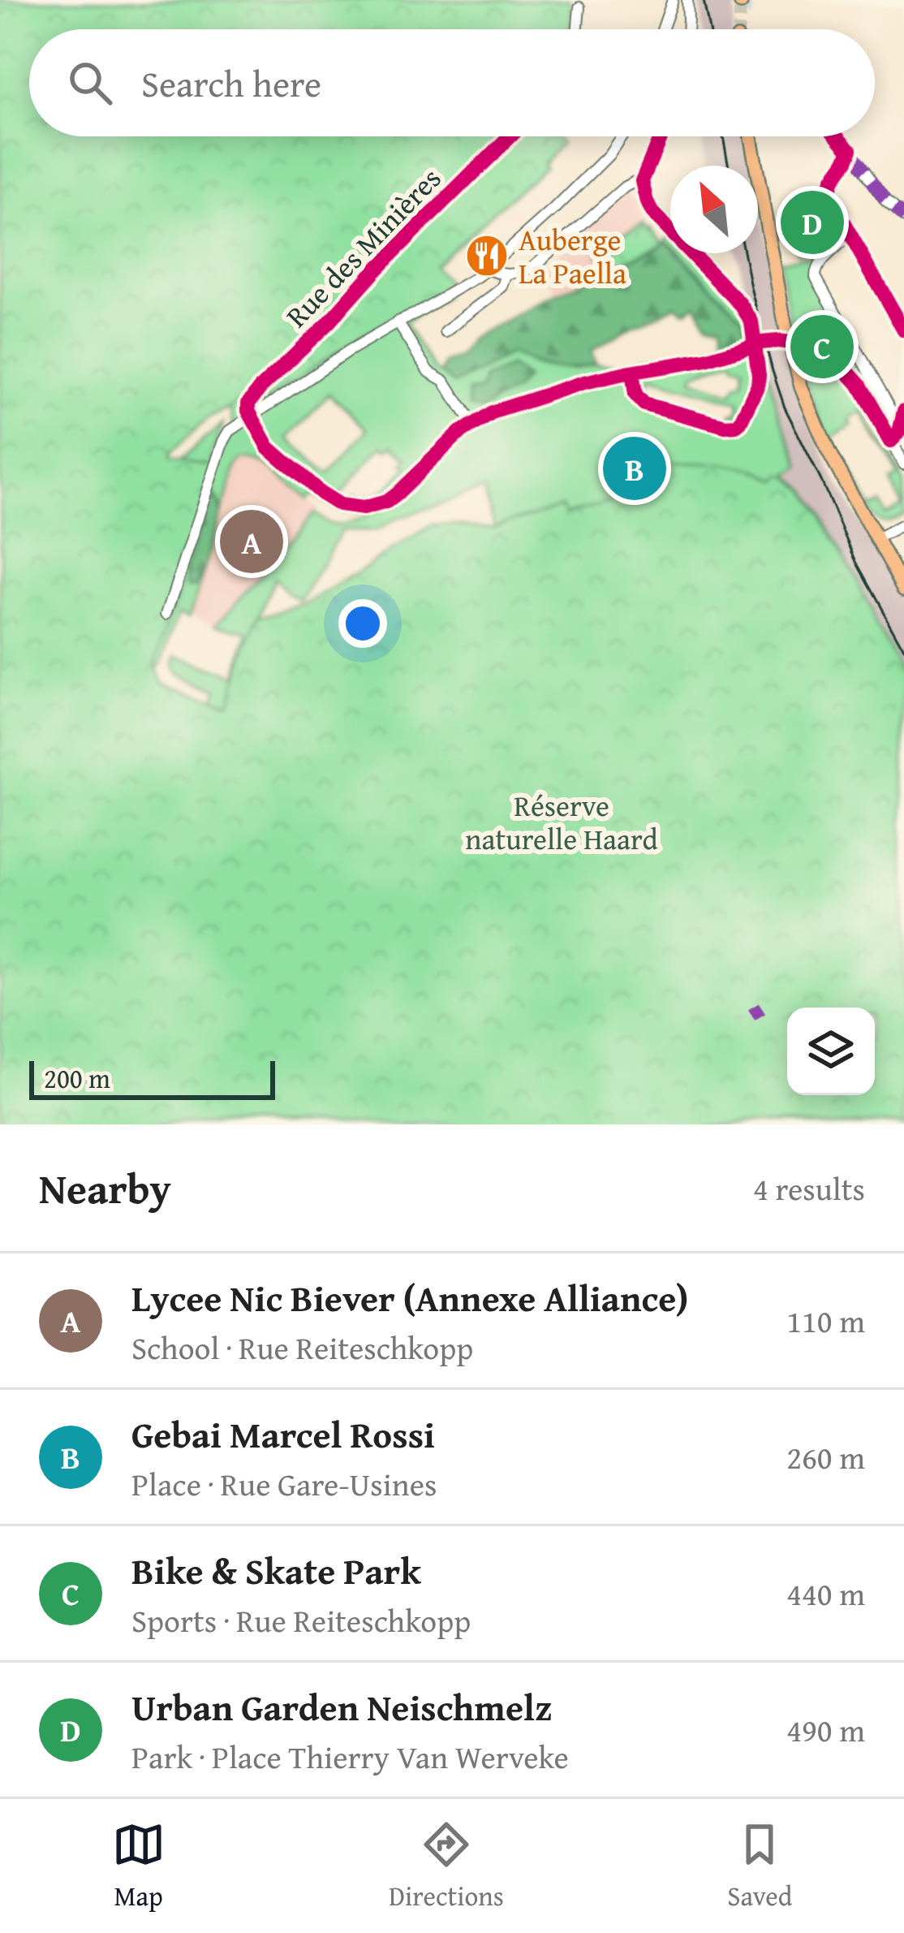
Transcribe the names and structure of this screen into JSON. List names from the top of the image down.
{
  "streets": {
    "street": ["Rue des Minières"]
  },
  "parks": ["Réserve naturelle Haard"],
  "places": {
    "restaurant": ["Auberge La Paella"]
  },
  "scale_bar": "200 m",
  "north": "top left",
  "page": {
    "search": "Search here",
    "pins": [
      "D",
      "C",
      "B",
      "A"
    ],
    "scale": "200 m",
    "heading": ["Nearby", "4 results"],
    "list": [
      {
        "mark": "A",
        "name": "Lycee Nic Biever (Annexe Alliance)",
        "note": "School · Rue Reiteschkopp",
        "value": "110 m"
      },
      {
        "mark": "B",
        "name": "Gebai Marcel Rossi",
        "note": "Place · Rue Gare-Usines",
        "value": "260 m"
      },
      {
        "mark": "C",
        "name": "Bike & Skate Park",
        "note": "Sports · Rue Reiteschkopp",
        "value": "440 m"
      },
      {
        "mark": "D",
        "name": "Urban Garden Neischmelz",
        "note": "Park · Place Thierry Van Werveke",
        "value": "490 m"
      }
    ],
    "nav": ["Map", "Directions", "Saved"]
  }
}
